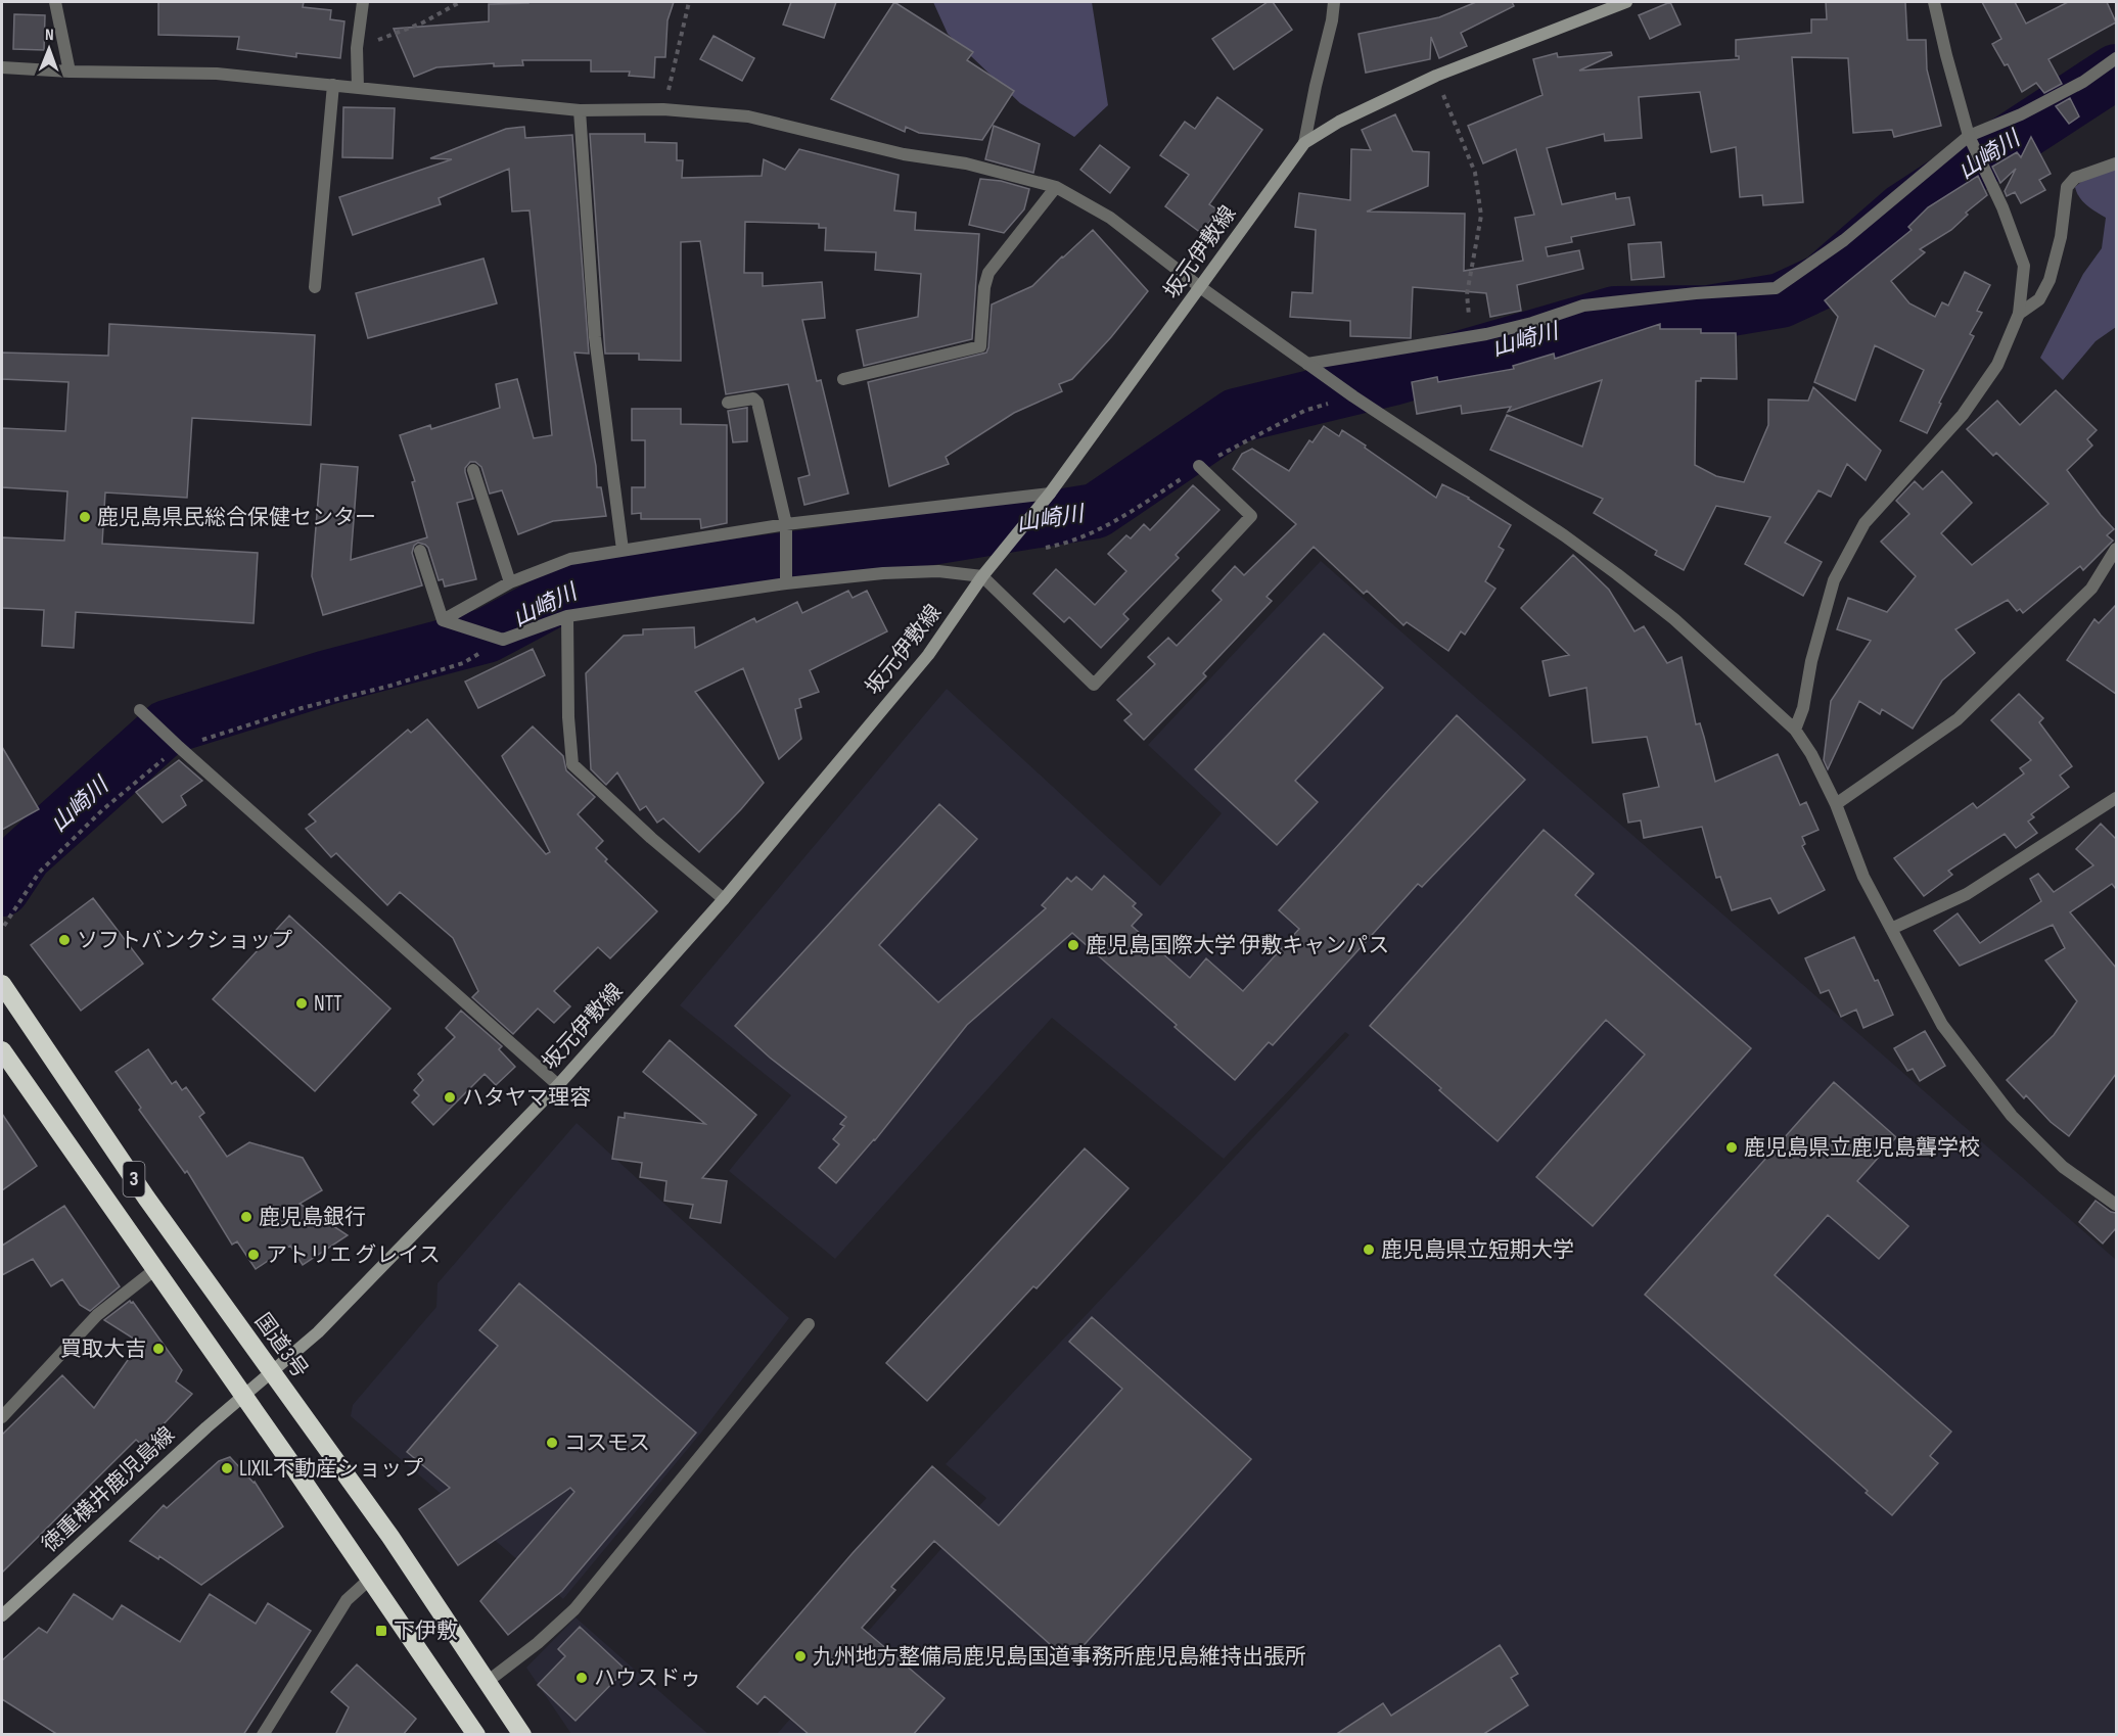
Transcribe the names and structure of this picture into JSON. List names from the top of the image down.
{
  "streets": {
    "highway": ["3", "国道3号"],
    "main road": ["坂元伊敷線", "徳重横井鹿児島線"]
  },
  "crossings": [
    ["坂元伊敷線", "3"],
    ["坂元伊敷線", "国道3号"],
    ["坂元伊敷線", "徳重横井鹿児島線"],
    ["3", "徳重横井鹿児島線"]
  ],
  "water": ["山崎川"],
  "places": {
    "other": [
      "鹿児島県民総合保健センター",
      "ソフトバンクショップ",
      "鹿児島国際大学 伊敷キャンパス",
      "NTT",
      "ハタヤマ理容",
      "鹿児島県立鹿児島聾学校",
      "鹿児島銀行",
      "鹿児島県立短期大学",
      "アトリエ グレイス",
      "買取大吉",
      "コスモス",
      "LIXIL不動産ショップ",
      "九州地方整備局鹿児島国道事務所鹿児島維持出張所",
      "ハウスドゥ"
    ],
    "transit": ["下伊敷"]
  },
  "north": "top"
}
